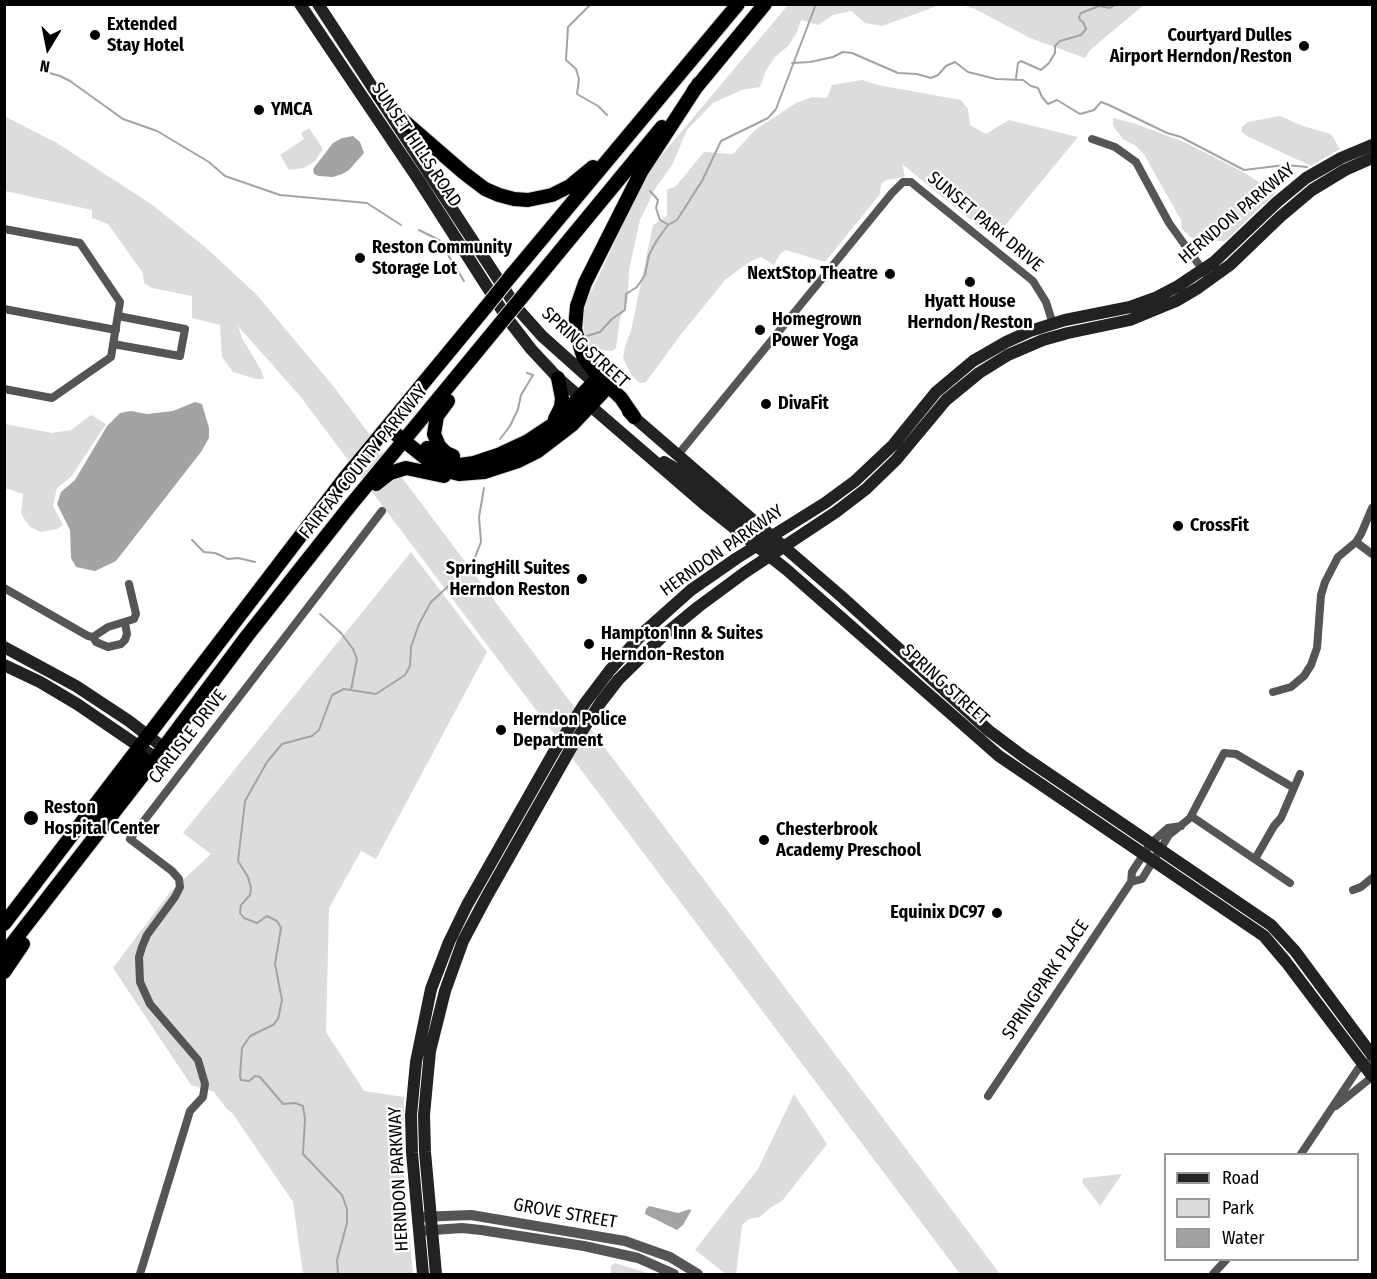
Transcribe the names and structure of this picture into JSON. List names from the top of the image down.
{
  "streets": {
    "highway": ["FAIRFAX COUNTY PARKWAY"],
    "main road": ["SUNSET HILLS ROAD", "HERNDON PARKWAY", "SPRING STREET"],
    "street": [
      "SUNSET PARK DRIVE",
      "CARLISLE DRIVE",
      "SPRINGPARK PLACE",
      "GROVE STREET"
    ]
  },
  "crossings": [
    ["SUNSET HILLS ROAD", "SPRING STREET"],
    ["SUNSET HILLS ROAD", "FAIRFAX COUNTY PARKWAY"],
    ["HERNDON PARKWAY", "SUNSET PARK DRIVE"],
    ["HERNDON PARKWAY", "SPRING STREET"],
    ["HERNDON PARKWAY", "GROVE STREET"],
    ["SUNSET PARK DRIVE", "SPRING STREET"],
    ["SPRING STREET", "FAIRFAX COUNTY PARKWAY"],
    ["SPRING STREET", "SPRINGPARK PLACE"]
  ],
  "places": [
    "Extended Stay Hotel",
    "Courtyard Dulles Airport Herndon/Reston",
    "YMCA",
    "Reston Community Storage Lot",
    "NextStop Theatre",
    "Hyatt House Herndon/Reston",
    "Homegrown Power Yoga",
    "DivaFit",
    "CrossFit",
    "SpringHill Suites Herndon Reston",
    "Hampton Inn & Suites Herndon-Reston",
    "Herndon Police Department",
    "Reston Hospital Center",
    "Chesterbrook Academy Preschool",
    "Equinix DC97"
  ],
  "legend": ["Road", "Park", "Water"],
  "north": "bottom"
}
